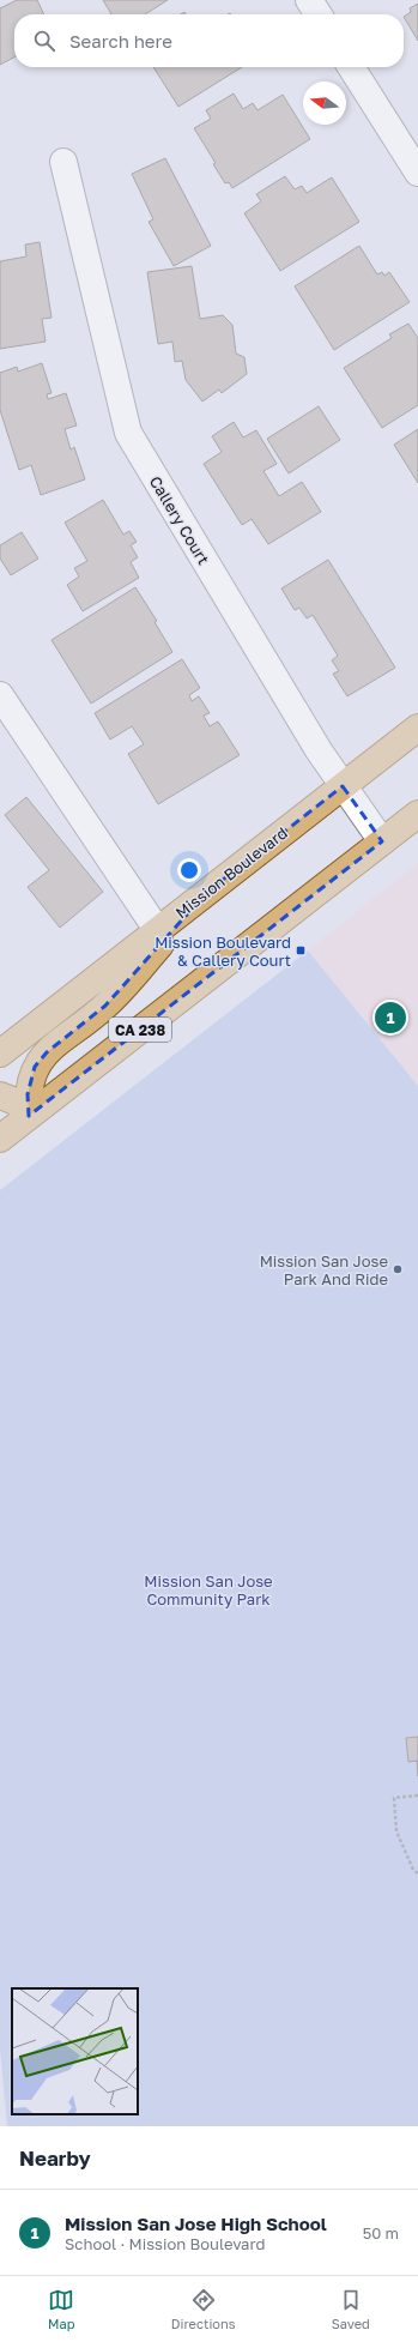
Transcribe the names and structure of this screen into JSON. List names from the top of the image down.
{
  "streets": {
    "main road": ["Mission Boulevard", "CA 238"],
    "street": ["Callery Court"]
  },
  "crossings": [
    ["Callery Court", "Mission Boulevard"],
    ["Callery Court", "CA 238"]
  ],
  "parks": ["Mission San Jose Community Park"],
  "places": {
    "transit": ["Mission Boulevard & Callery Court"],
    "other": ["Mission San Jose Park And Ride"]
  },
  "north": "left",
  "page": {
    "search": "Search here",
    "pins": "1",
    "heading": "Nearby",
    "list": [
      {
        "mark": "1",
        "name": "Mission San Jose High School",
        "note": "School · Mission Boulevard",
        "value": "50 m"
      }
    ],
    "nav": ["Map", "Directions", "Saved"]
  }
}
